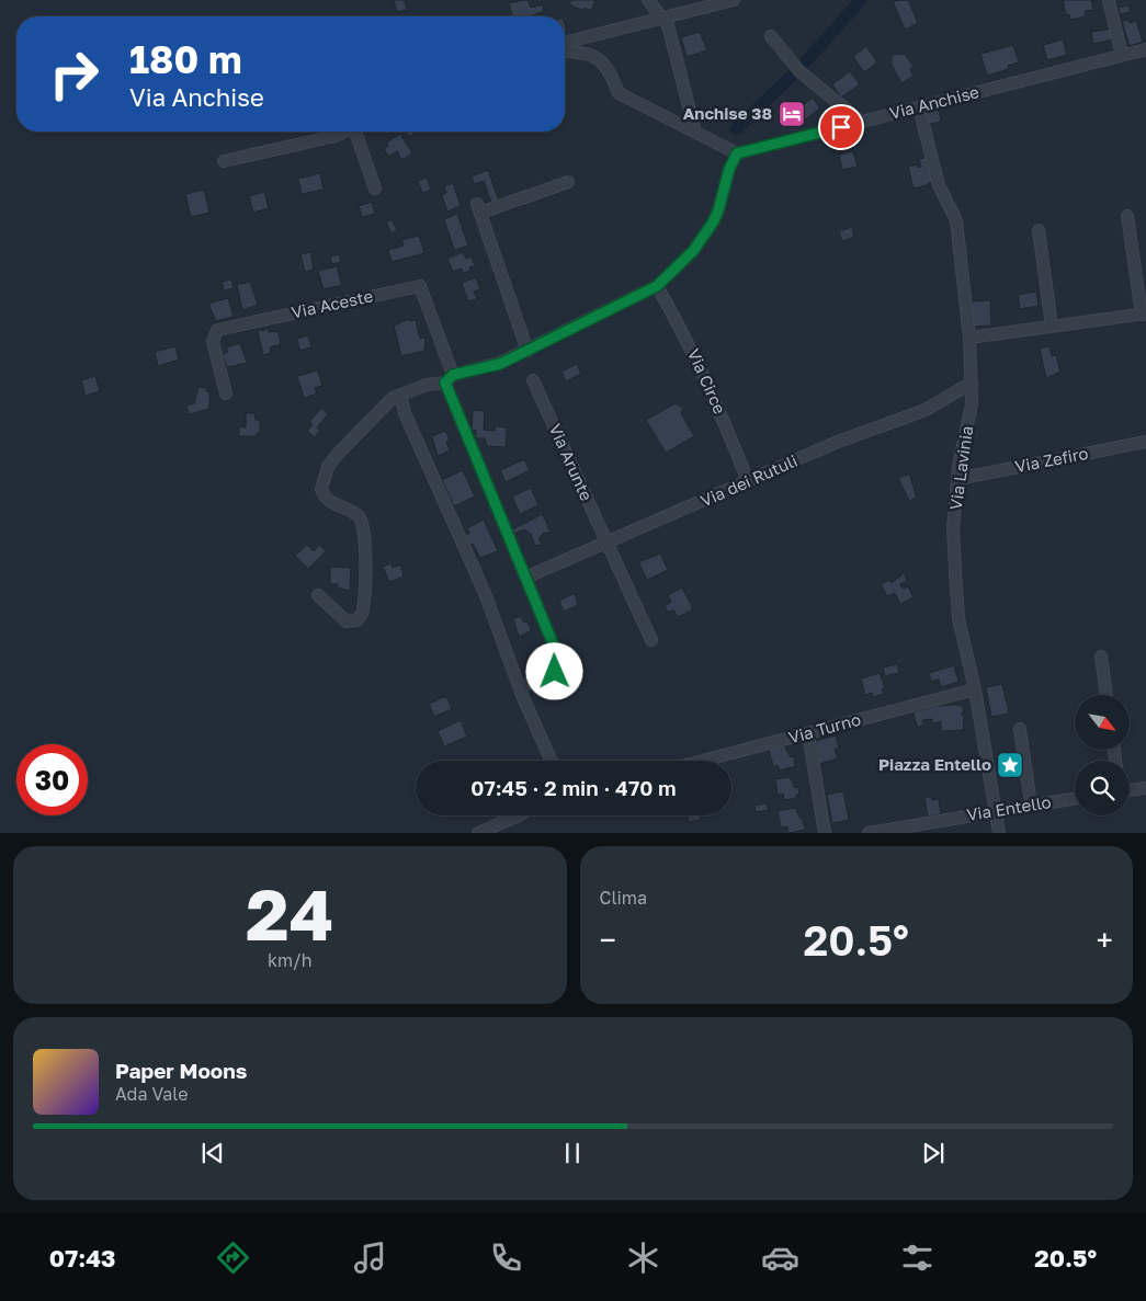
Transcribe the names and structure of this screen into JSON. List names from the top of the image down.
{
  "streets": {
    "street": [
      "Via Anchise",
      "Via Aceste",
      "Via Circe",
      "Via Zefiro",
      "Via Arunte",
      "Via Lavinia",
      "Via dei Rutuli",
      "Via Turno",
      "Via Entello"
    ]
  },
  "crossings": [
    ["Via Anchise", "Via Lavinia"],
    ["Via Circe", "Via dei Rutuli"],
    ["Via Zefiro", "Via Lavinia"],
    ["Via Arunte", "Via dei Rutuli"],
    ["Via Lavinia", "Via dei Rutuli"],
    ["Via Lavinia", "Via Turno"],
    ["Via Lavinia", "Via Entello"]
  ],
  "places": {
    "hotel": ["Anchise 38"],
    "place": ["Piazza Entello"]
  },
  "north": "bottom right",
  "page": {
    "turn": ["180 m", "Via Anchise"],
    "limit": "30",
    "trip": "07:45 · 2 min · 470 m",
    "tile": [
      ["24", "km/h"],
      "Clima"
    ],
    "heat": ["−", "20.5°", "+"],
    "song": ["Paper Moons", "Ada Vale"],
    "tabs": ["07:43", "20.5°"]
  }
}
